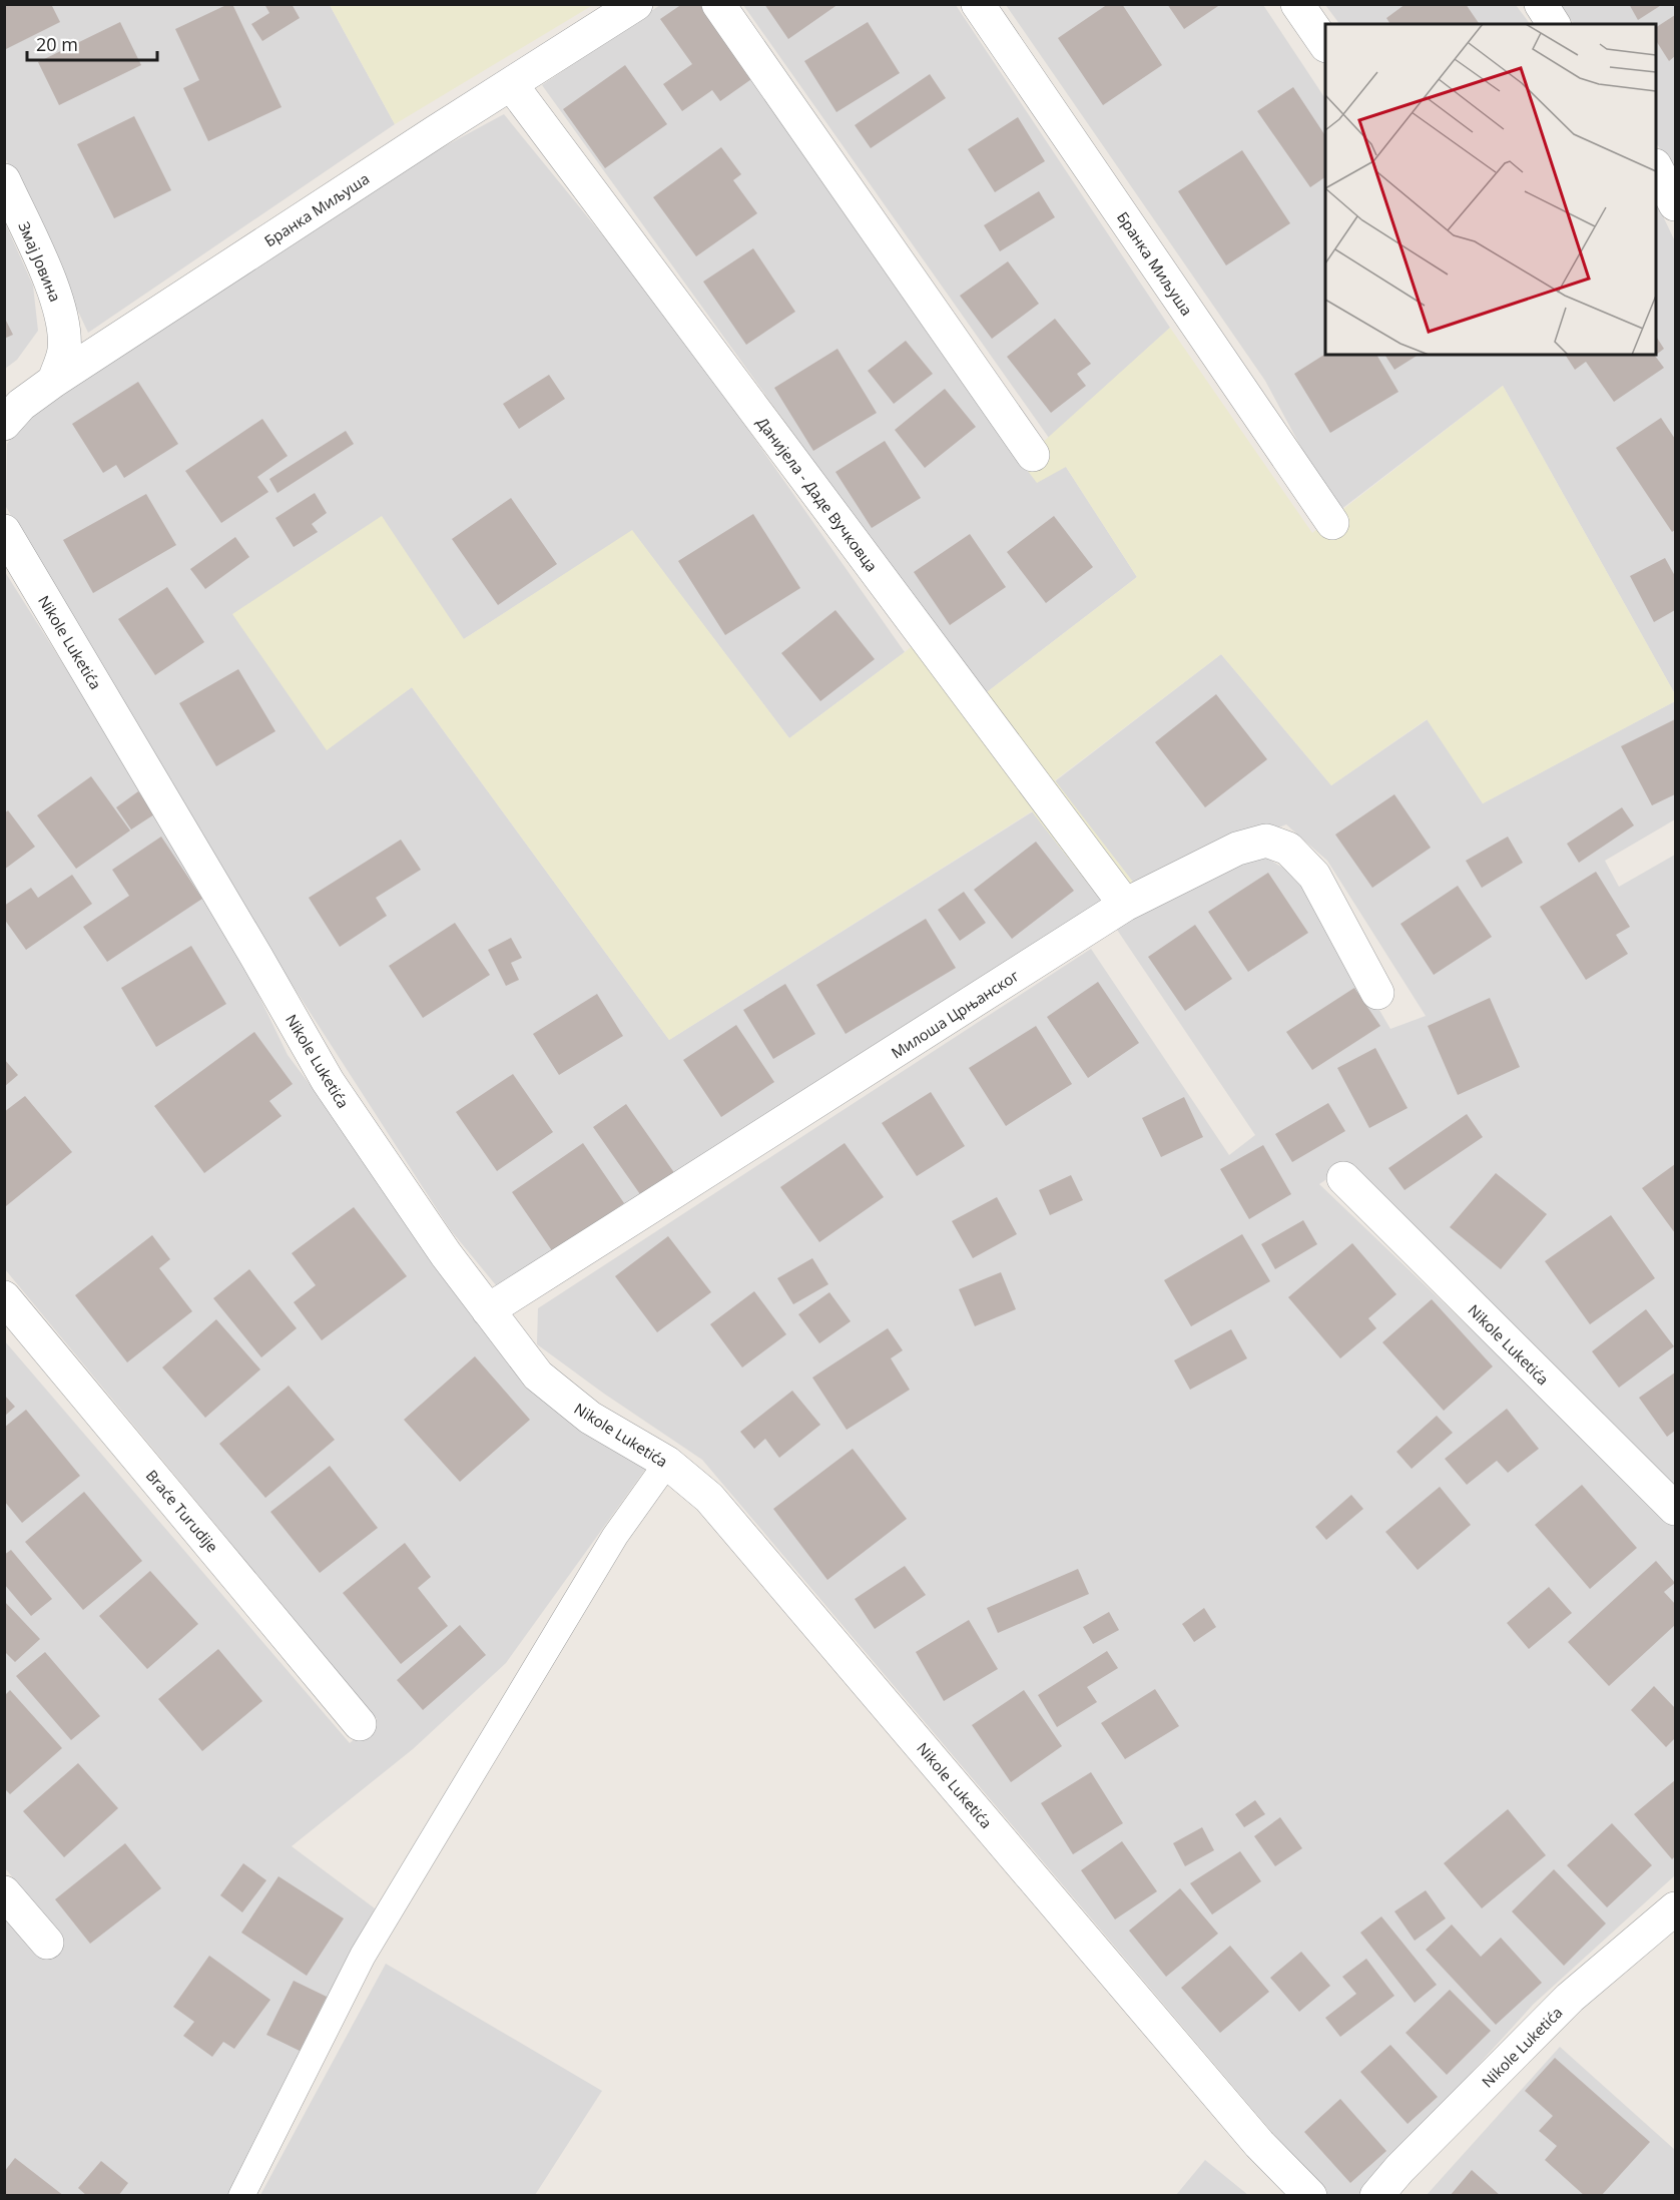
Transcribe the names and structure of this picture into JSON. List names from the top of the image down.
{
  "streets": {
    "street": [
      "Бранка Миљуша",
      "Змај Јовина",
      "Данијела - Даде Вучковца",
      "Nikole Luketića",
      "Милоша Црњанског",
      "Braće Turudije"
    ]
  },
  "crossings": [
    ["Бранка Миљуша", "Змај Јовина"],
    ["Бранка Миљуша", "Данијела - Даде Вучковца"],
    ["Данијела - Даде Вучковца", "Милоша Црњанског"],
    ["Nikole Luketića", "Милоша Црњанског"]
  ],
  "scale_bar": "20 m"
}
